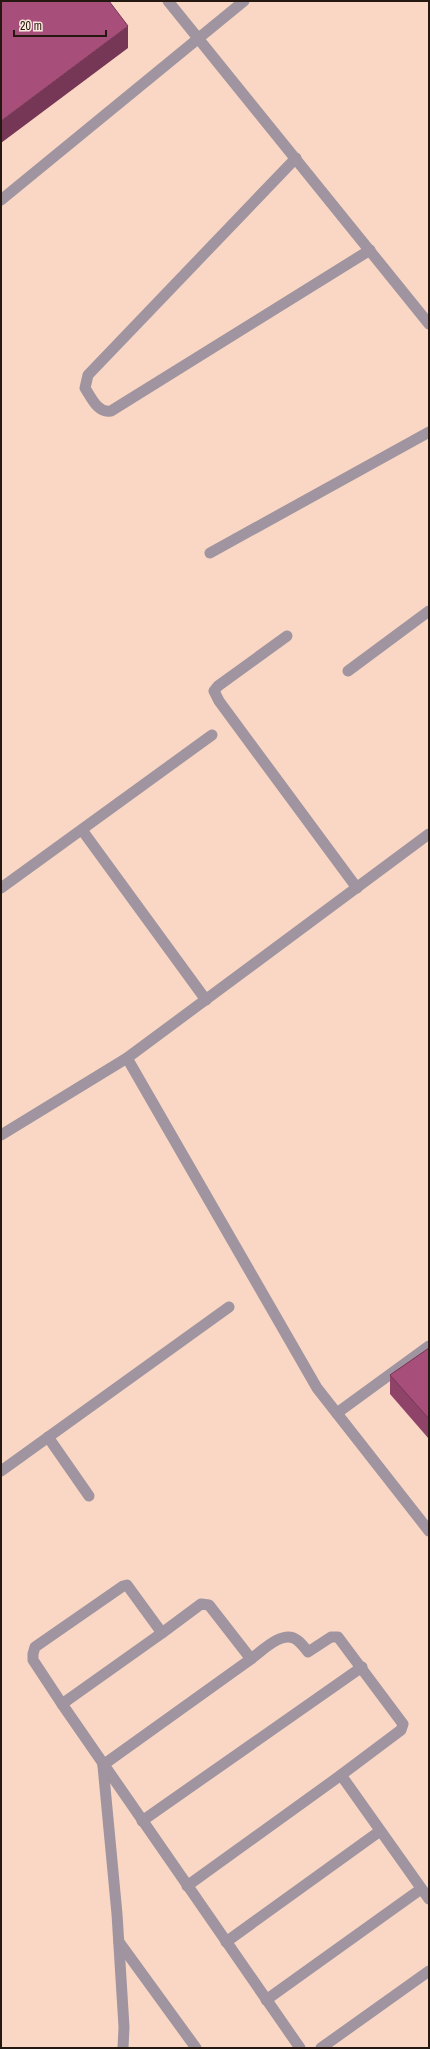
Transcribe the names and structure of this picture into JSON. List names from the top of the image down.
{
  "scale_bar": "20 m"
}
